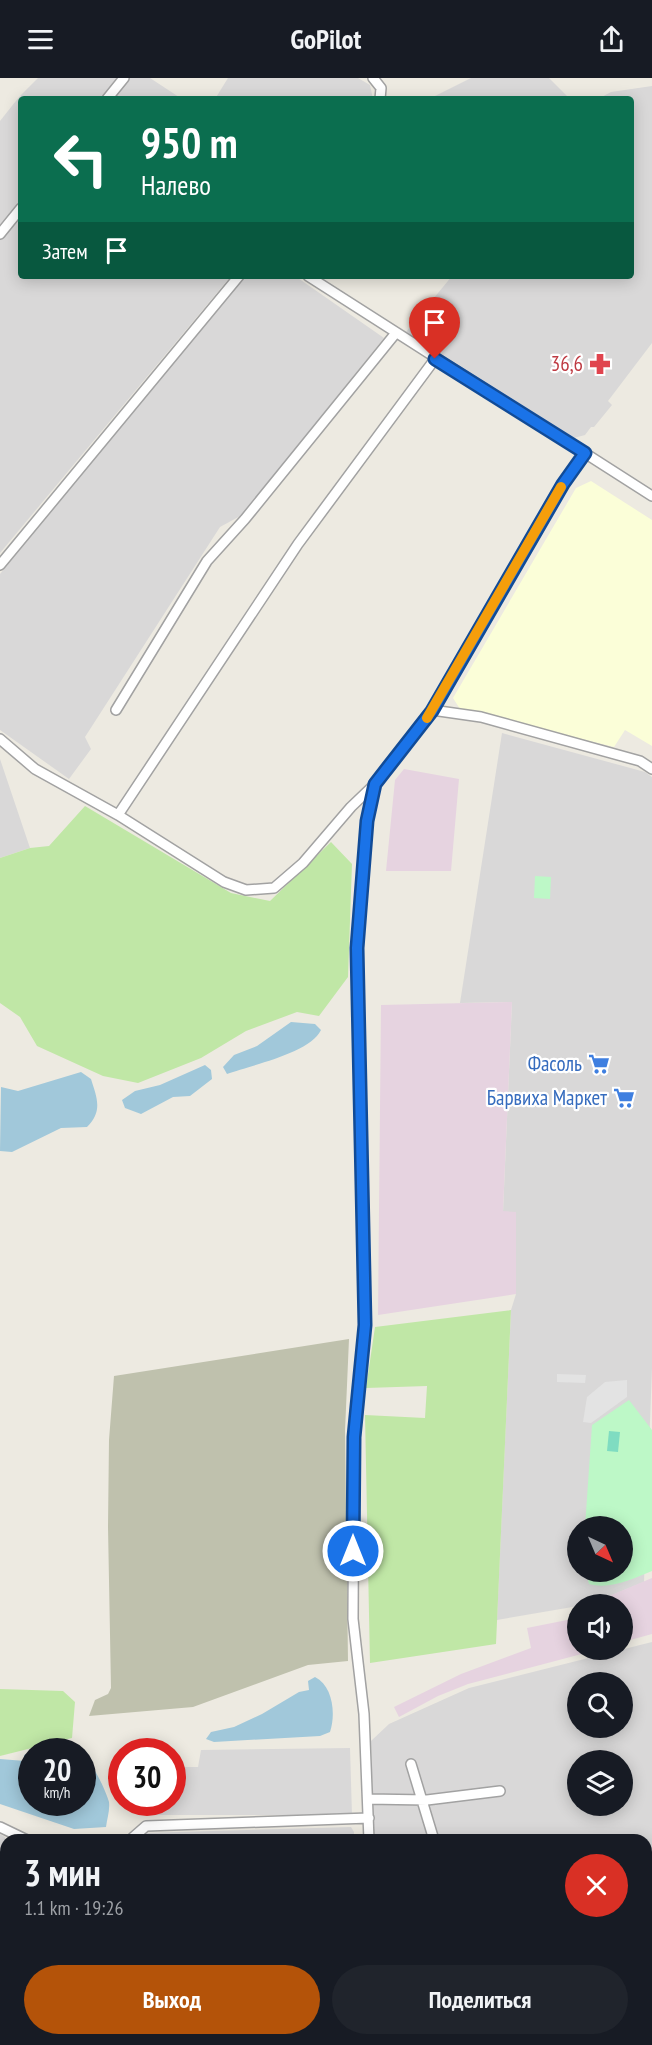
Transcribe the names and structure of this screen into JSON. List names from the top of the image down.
{
  "places": {
    "pharmacy": ["36,6"],
    "supermarket": ["Фасоль", "Барвиха Маркет"]
  },
  "north": "bottom right",
  "page": {
    "header": "GoPilot",
    "turn": ["950 m", "Налево"],
    "then": "Затем",
    "speed": "20 km/h",
    "limit": "30",
    "heading": ["3 мин", "1.1 km · 19:26"],
    "buttons": ["Выход", "Поделиться"]
  }
}
